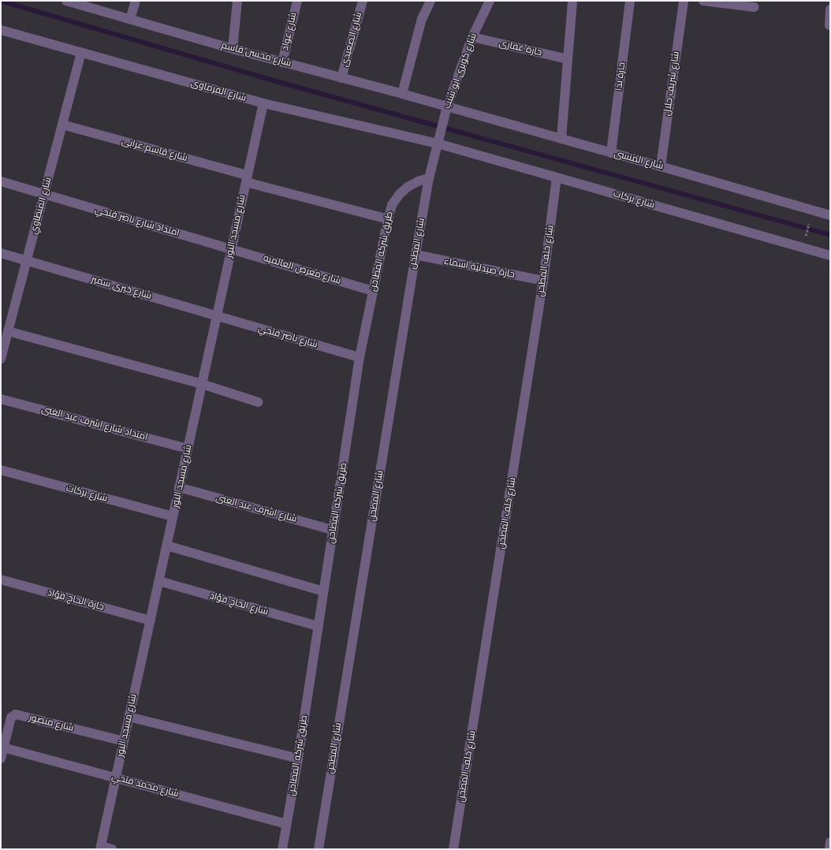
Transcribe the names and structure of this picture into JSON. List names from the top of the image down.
{
  "streets": {
    "street": [
      "شارع عواد",
      "شارع الصعيدى",
      "حارة غفارى",
      "شارع محسن قاسم",
      "شارع كوبرى ابو شنب",
      "حارة ندا",
      "شارع شريف جلال",
      "شارع الفرماوى",
      "شارع قاسم عرابى",
      "شارع المنسى",
      "شارع بركات",
      "شارع المنطاوي",
      "امتداد شارع ناصر فتحي",
      "شارع مسجد النور",
      "شارع المطحن",
      "طريق شركه المطاحن",
      "شارع خلف المطحن",
      "حارة صيدلية اسماء",
      "شارع معرض العالميه",
      "شارع خيرى سمير",
      "شارع ناصر فتحي",
      "امتداد شارع اشرف عبد الغنى",
      "شارع اشرف عبد الغنى",
      "حارة الحاج فؤاد",
      "شارع الحاج فؤاد",
      "شارع منصور",
      "شارع محمد فتحي"
    ]
  },
  "crossings": [
    ["شارع عواد", "شارع محسن قاسم"],
    ["شارع الصعيدى", "شارع محسن قاسم"],
    ["حارة غفارى", "شارع كوبرى ابو شنب"],
    ["شارع محسن قاسم", "شارع كوبرى ابو شنب"],
    ["شارع محسن قاسم", "شارع المنسى"],
    ["شارع كوبرى ابو شنب", "شارع الفرماوى"],
    ["شارع كوبرى ابو شنب", "شارع المنسى"],
    ["شارع كوبرى ابو شنب", "شارع بركات"],
    ["شارع كوبرى ابو شنب", "شارع المطحن"],
    ["حارة ندا", "شارع المنسى"],
    ["شارع شريف جلال", "شارع المنسى"],
    ["شارع الفرماوى", "شارع بركات"],
    ["شارع الفرماوى", "شارع المنطاوي"],
    ["شارع الفرماوى", "شارع مسجد النور"],
    ["شارع الفرماوى", "شارع المطحن"],
    ["شارع قاسم عرابى", "شارع المنطاوي"],
    ["شارع قاسم عرابى", "شارع مسجد النور"],
    ["شارع قاسم عرابى", "طريق شركه المطاحن"],
    ["شارع بركات", "شارع مسجد النور"],
    ["شارع بركات", "شارع المطحن"],
    ["شارع بركات", "شارع خلف المطحن"],
    ["شارع المنطاوي", "امتداد شارع ناصر فتحي"],
    ["شارع المنطاوي", "شارع خيرى سمير"],
    ["امتداد شارع ناصر فتحي", "شارع مسجد النور"],
    ["امتداد شارع ناصر فتحي", "شارع معرض العالميه"],
    ["شارع مسجد النور", "شارع معرض العالميه"],
    ["شارع مسجد النور", "شارع خيرى سمير"],
    ["شارع مسجد النور", "شارع ناصر فتحي"],
    ["شارع مسجد النور", "امتداد شارع اشرف عبد الغنى"],
    ["شارع مسجد النور", "شارع اشرف عبد الغنى"],
    ["شارع مسجد النور", "حارة الحاج فؤاد"],
    ["شارع مسجد النور", "شارع الحاج فؤاد"],
    ["شارع مسجد النور", "شارع منصور"],
    ["شارع مسجد النور", "شارع محمد فتحي"],
    ["شارع المطحن", "طريق شركه المطاحن"],
    ["شارع المطحن", "حارة صيدلية اسماء"],
    ["طريق شركه المطاحن", "شارع معرض العالميه"],
    ["طريق شركه المطاحن", "شارع ناصر فتحي"],
    ["طريق شركه المطاحن", "شارع اشرف عبد الغنى"],
    ["طريق شركه المطاحن", "شارع الحاج فؤاد"],
    ["طريق شركه المطاحن", "شارع محمد فتحي"],
    ["شارع خلف المطحن", "حارة صيدلية اسماء"],
    ["شارع خيرى سمير", "شارع ناصر فتحي"],
    ["شارع منصور", "شارع محمد فتحي"]
  ]
}
